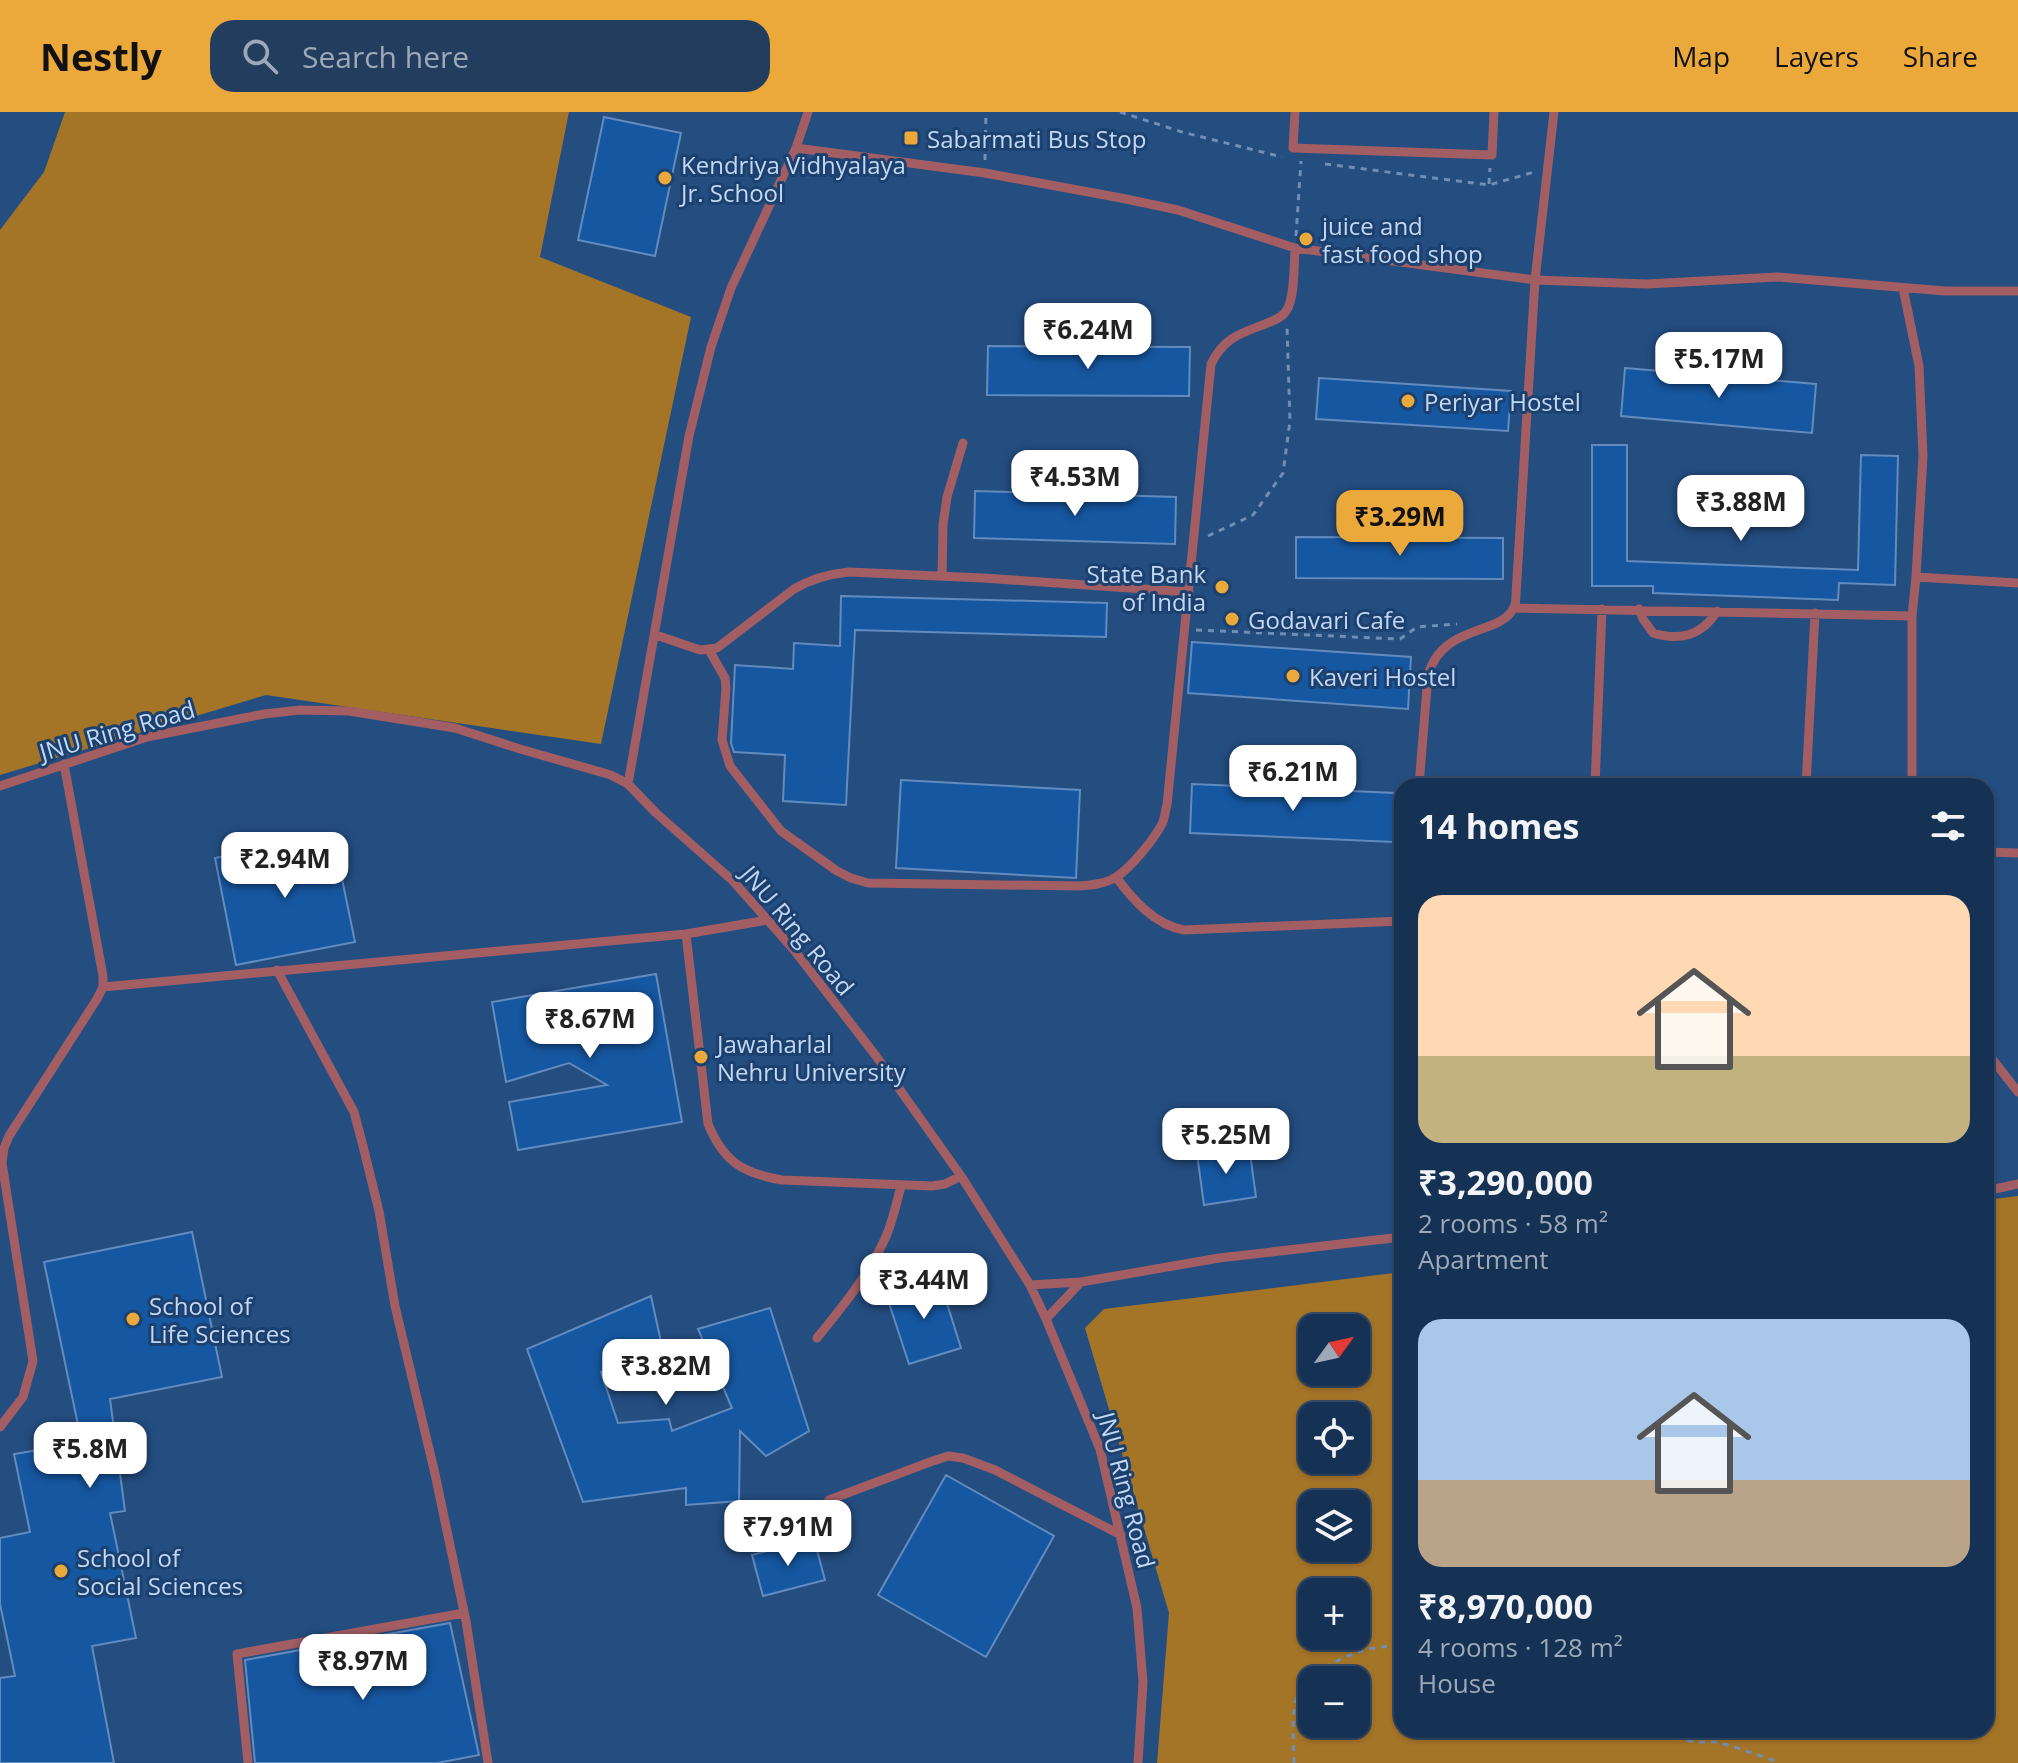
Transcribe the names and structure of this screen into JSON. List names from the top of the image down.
{
  "streets": {
    "lane": ["JNU Ring Road"]
  },
  "places": {
    "transit": ["Sabarmati Bus Stop"],
    "other": [
      "Kendriya Vidhyalaya Jr. School",
      "juice and fast food shop",
      "Periyar Hostel",
      "State Bank of India",
      "Godavari Cafe",
      "Kaveri Hostel",
      "Jawaharlal Nehru University",
      "School of Life Sciences",
      "School of Social Sciences"
    ]
  },
  "north": "top right",
  "page": {
    "header": "Nestly",
    "search": "Search here",
    "nav": ["Map", "Layers", "Share"],
    "price": [
      "₹6.24M",
      "₹5.17M",
      "₹4.53M",
      "₹3.88M",
      "₹3.29M",
      "₹6.21M",
      "₹2.94M",
      "₹8.67M",
      "₹5.25M",
      "₹3.44M",
      "₹3.82M",
      "₹5.8M",
      "₹7.91M",
      "₹8.97M"
    ],
    "heading": "14 homes",
    "list": [
      {
        "name": "₹3,290,000",
        "note": "2 rooms · 58 m² · Apartment"
      },
      {
        "name": "₹8,970,000",
        "note": "4 rooms · 128 m² · House"
      }
    ],
    "map_buttons": ["+", "−"]
  }
}
